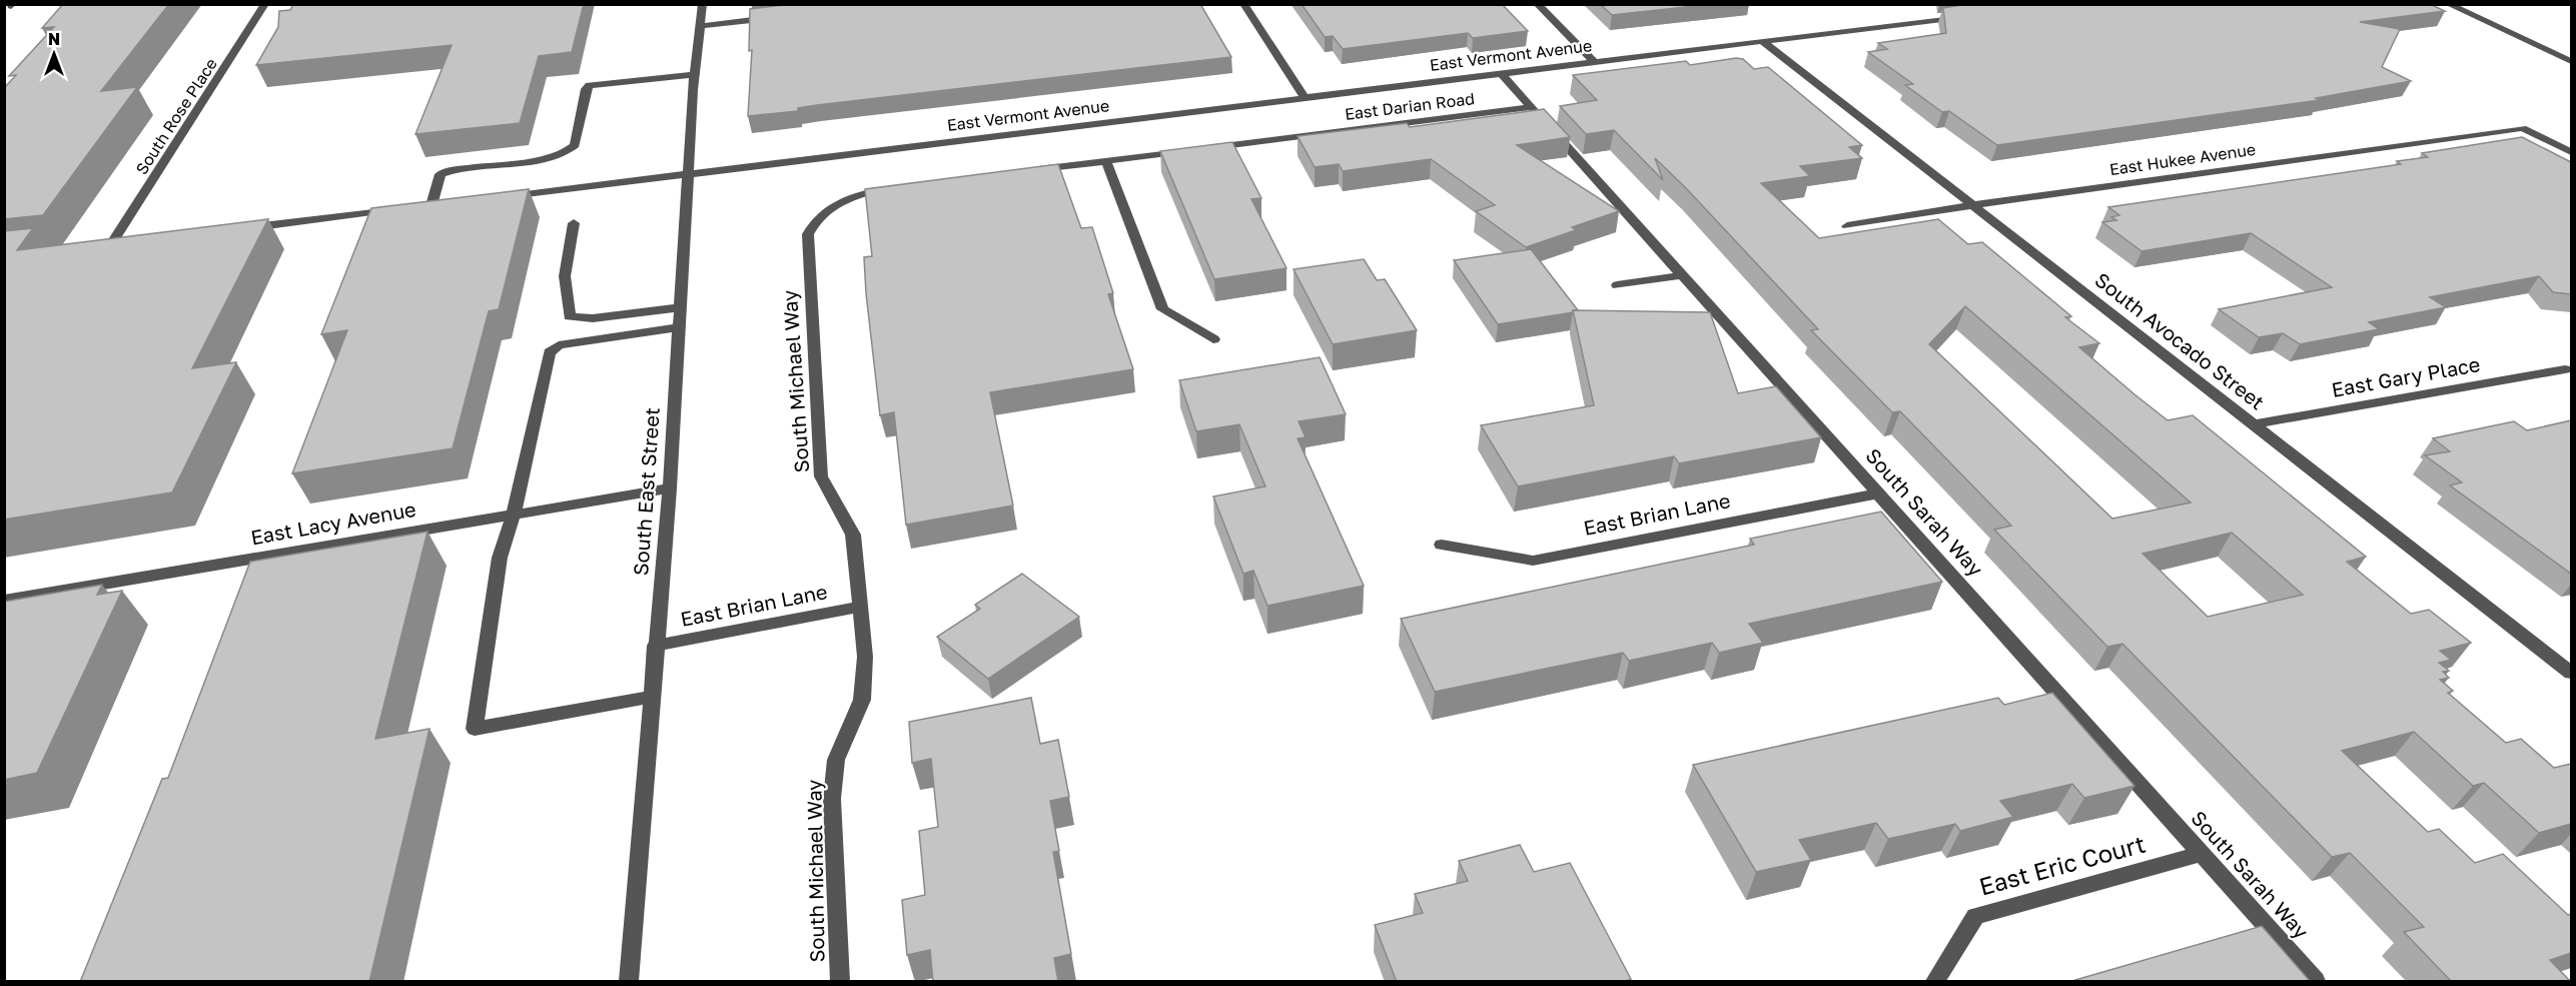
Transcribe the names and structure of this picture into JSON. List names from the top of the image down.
{
  "streets": {
    "street": [
      "East Vermont Avenue",
      "East Darian Road",
      "South Rose Place",
      "East Hukee Avenue",
      "South Avocado Street",
      "East Gary Place",
      "South Michael Way",
      "South East Street",
      "South Sarah Way",
      "East Brian Lane",
      "East Lacy Avenue",
      "East Eric Court"
    ]
  },
  "crossings": [
    ["East Vermont Avenue", "South Avocado Street"],
    ["East Vermont Avenue", "South East Street"],
    ["East Vermont Avenue", "South Sarah Way"],
    ["East Darian Road", "South Sarah Way"],
    ["East Hukee Avenue", "South Avocado Street"],
    ["South Avocado Street", "East Gary Place"],
    ["South Michael Way", "East Brian Lane"],
    ["South East Street", "East Brian Lane"],
    ["South East Street", "East Lacy Avenue"],
    ["South Sarah Way", "East Brian Lane"],
    ["South Sarah Way", "East Eric Court"]
  ],
  "north": "top"
}
